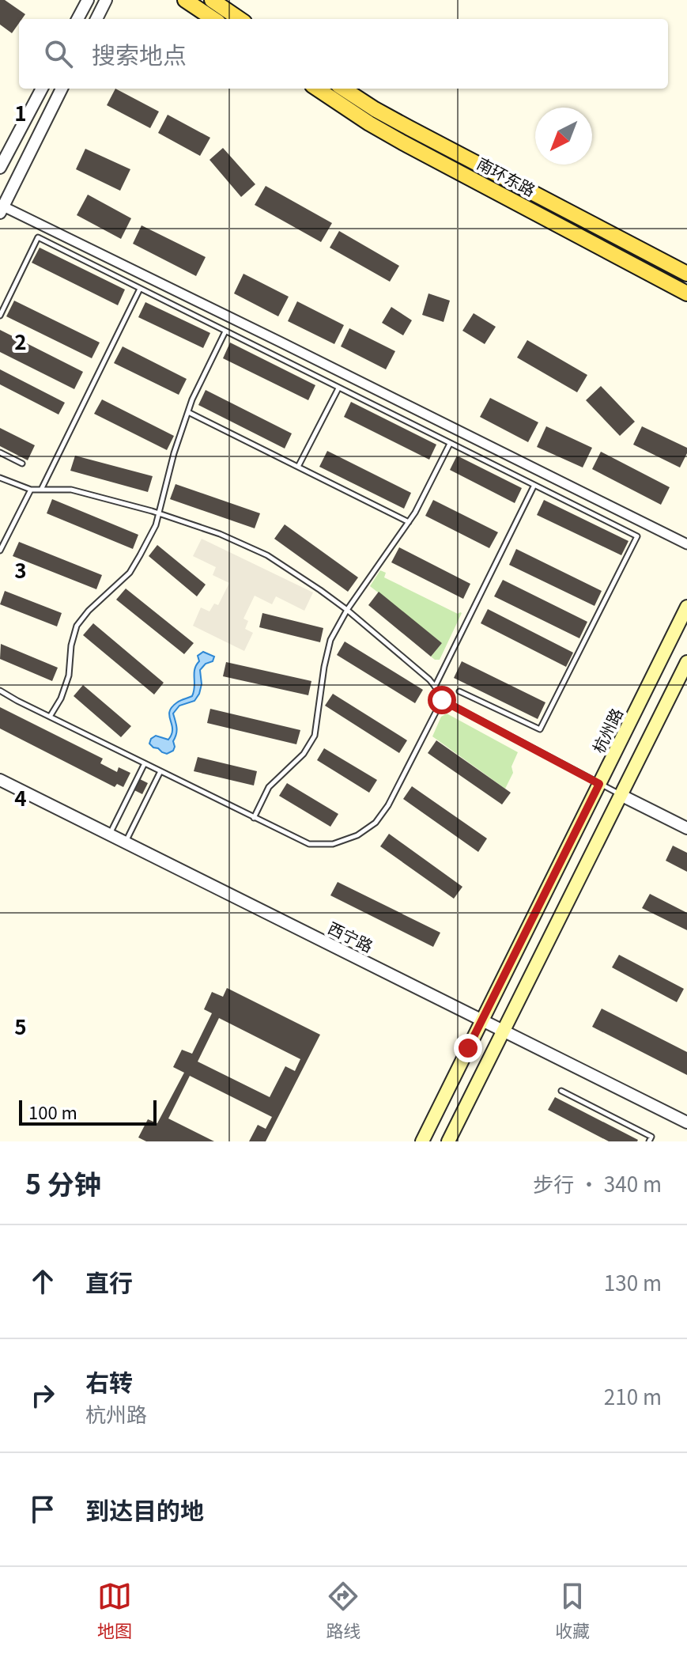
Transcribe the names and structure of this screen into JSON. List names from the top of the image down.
{
  "streets": {
    "main road": ["南环东路", "杭州路"],
    "street": ["西宁路"]
  },
  "crossings": [
    ["杭州路", "西宁路"]
  ],
  "scale_bar": "100 m",
  "north": "bottom left",
  "page": {
    "search": "搜索地点",
    "scale": "100 m",
    "heading": ["5 分钟", "步行 · 340 m"],
    "list": [
      ["直行", "130 m"],
      ["右转", "杭州路", "210 m"],
      "到达目的地"
    ],
    "nav": ["地图", "路线", "收藏"]
  },
  "grid": {
    "rows": [
      "1",
      "2",
      "3",
      "4",
      "5"
    ]
  }
}
